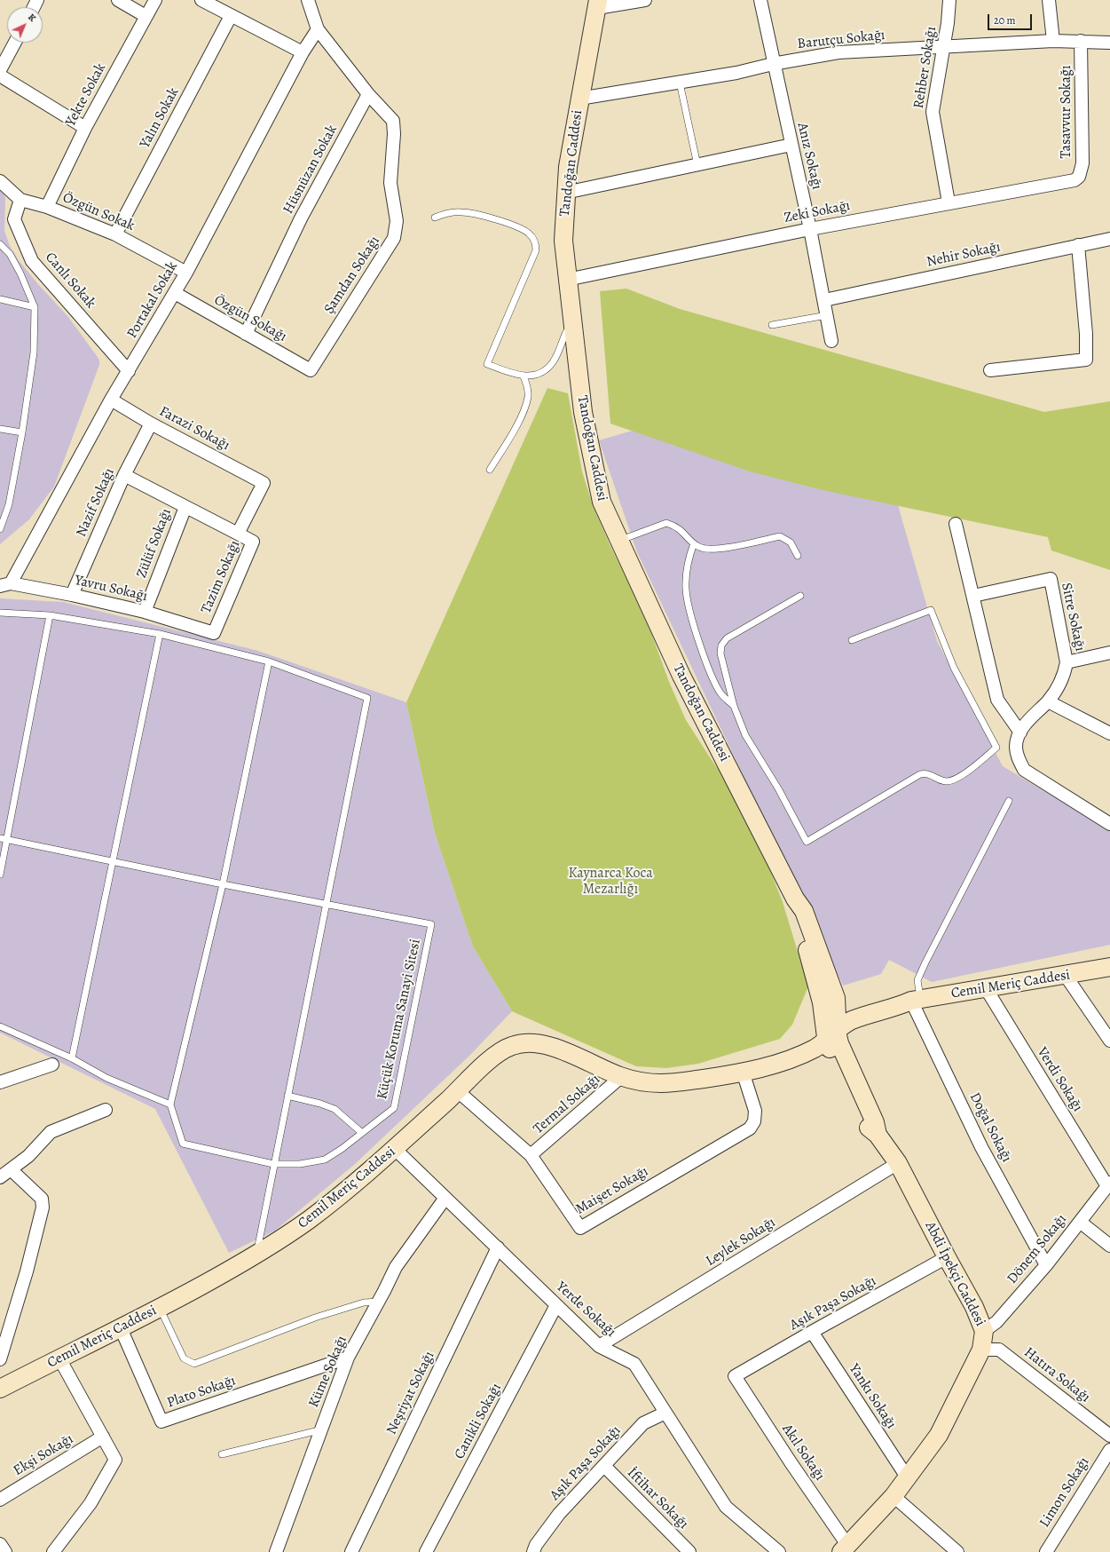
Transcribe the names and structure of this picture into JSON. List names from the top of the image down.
{
  "streets": {
    "street": [
      "Barutçu Sokağı",
      "Rehber Sokağı",
      "Yekte Sokak",
      "Tasavvur Sokağı",
      "Yalın Sokak",
      "Anız Sokağı",
      "Tandoğan Caddesi",
      "Hüsnüzan Sokak",
      "Özgün Sokak",
      "Zeki Sokağı",
      "Nehir Sokağı",
      "Şamdan Sokağı",
      "Canlı Sokak",
      "Portakal Sokak",
      "Özgün Sokağı",
      "Farazi Sokağı",
      "Nazif Sokağı",
      "Zülüf Sokağı",
      "Tazim Sokağı",
      "Yavru Sokağı",
      "Sitre Sokağı",
      "Cemil Meriç Caddesi",
      "Verdi Sokağı",
      "Termal Sokağı",
      "Doğal Sokağı",
      "Maişet Sokağı",
      "Leylek Sokağı",
      "Dönem Sokağı",
      "Abdi İpekçi Caddesi",
      "Aşık Paşa Sokağı",
      "Yerde Sokağı",
      "Küme Sokağı",
      "Hatıra Sokağı",
      "Plato Sokağı",
      "Neşriyat Sokağı",
      "Yankı Sokağı",
      "Canikli Sokağı",
      "Akıl Sokağı",
      "Ekşi Sokağı",
      "Limon Sokağı",
      "İftihar Sokağı"
    ],
    "lane": ["Küçük Koruma Sanayi Sitesi"]
  },
  "crossings": [
    ["Barutçu Sokağı", "Rehber Sokağı"],
    ["Barutçu Sokağı", "Tasavvur Sokağı"],
    ["Barutçu Sokağı", "Anız Sokağı"],
    ["Barutçu Sokağı", "Tandoğan Caddesi"],
    ["Rehber Sokağı", "Zeki Sokağı"],
    ["Yekte Sokak", "Özgün Sokak"],
    ["Tasavvur Sokağı", "Zeki Sokağı"],
    ["Yalın Sokak", "Özgün Sokak"],
    ["Anız Sokağı", "Zeki Sokağı"],
    ["Anız Sokağı", "Nehir Sokağı"],
    ["Tandoğan Caddesi", "Zeki Sokağı"],
    ["Tandoğan Caddesi", "Cemil Meriç Caddesi"],
    ["Tandoğan Caddesi", "Abdi İpekçi Caddesi"],
    ["Hüsnüzan Sokak", "Şamdan Sokağı"],
    ["Hüsnüzan Sokak", "Özgün Sokağı"],
    ["Özgün Sokak", "Canlı Sokak"],
    ["Özgün Sokak", "Portakal Sokak"],
    ["Şamdan Sokağı", "Özgün Sokağı"],
    ["Canlı Sokak", "Portakal Sokak"],
    ["Portakal Sokak", "Özgün Sokağı"],
    ["Portakal Sokak", "Farazi Sokağı"],
    ["Portakal Sokak", "Yavru Sokağı"],
    ["Farazi Sokağı", "Nazif Sokağı"],
    ["Farazi Sokağı", "Tazim Sokağı"],
    ["Nazif Sokağı", "Yavru Sokağı"],
    ["Zülüf Sokağı", "Yavru Sokağı"],
    ["Tazim Sokağı", "Yavru Sokağı"],
    ["Cemil Meriç Caddesi", "Verdi Sokağı"],
    ["Cemil Meriç Caddesi", "Termal Sokağı"],
    ["Cemil Meriç Caddesi", "Doğal Sokağı"],
    ["Cemil Meriç Caddesi", "Maişet Sokağı"],
    ["Cemil Meriç Caddesi", "Abdi İpekçi Caddesi"],
    ["Cemil Meriç Caddesi", "Yerde Sokağı"],
    ["Cemil Meriç Caddesi", "Plato Sokağı"],
    ["Verdi Sokağı", "Dönem Sokağı"],
    ["Termal Sokağı", "Maişet Sokağı"],
    ["Doğal Sokağı", "Dönem Sokağı"],
    ["Leylek Sokağı", "Abdi İpekçi Caddesi"],
    ["Leylek Sokağı", "Yerde Sokağı"],
    ["Dönem Sokağı", "Abdi İpekçi Caddesi"],
    ["Abdi İpekçi Caddesi", "Aşık Paşa Sokağı"],
    ["Abdi İpekçi Caddesi", "Hatıra Sokağı"],
    ["Abdi İpekçi Caddesi", "Yankı Sokağı"],
    ["Abdi İpekçi Caddesi", "Akıl Sokağı"],
    ["Aşık Paşa Sokağı", "Yerde Sokağı"],
    ["Aşık Paşa Sokağı", "Yankı Sokağı"],
    ["Aşık Paşa Sokağı", "Akıl Sokağı"],
    ["Aşık Paşa Sokağı", "İftihar Sokağı"],
    ["Yerde Sokağı", "Küme Sokağı"],
    ["Yerde Sokağı", "Neşriyat Sokağı"],
    ["Yerde Sokağı", "Canikli Sokağı"],
    ["Küme Sokağı", "Plato Sokağı"]
  ],
  "parks": ["Kaynarca Koca Mezarlığı"],
  "scale_bar": "20 m",
  "north": "top right"
}
